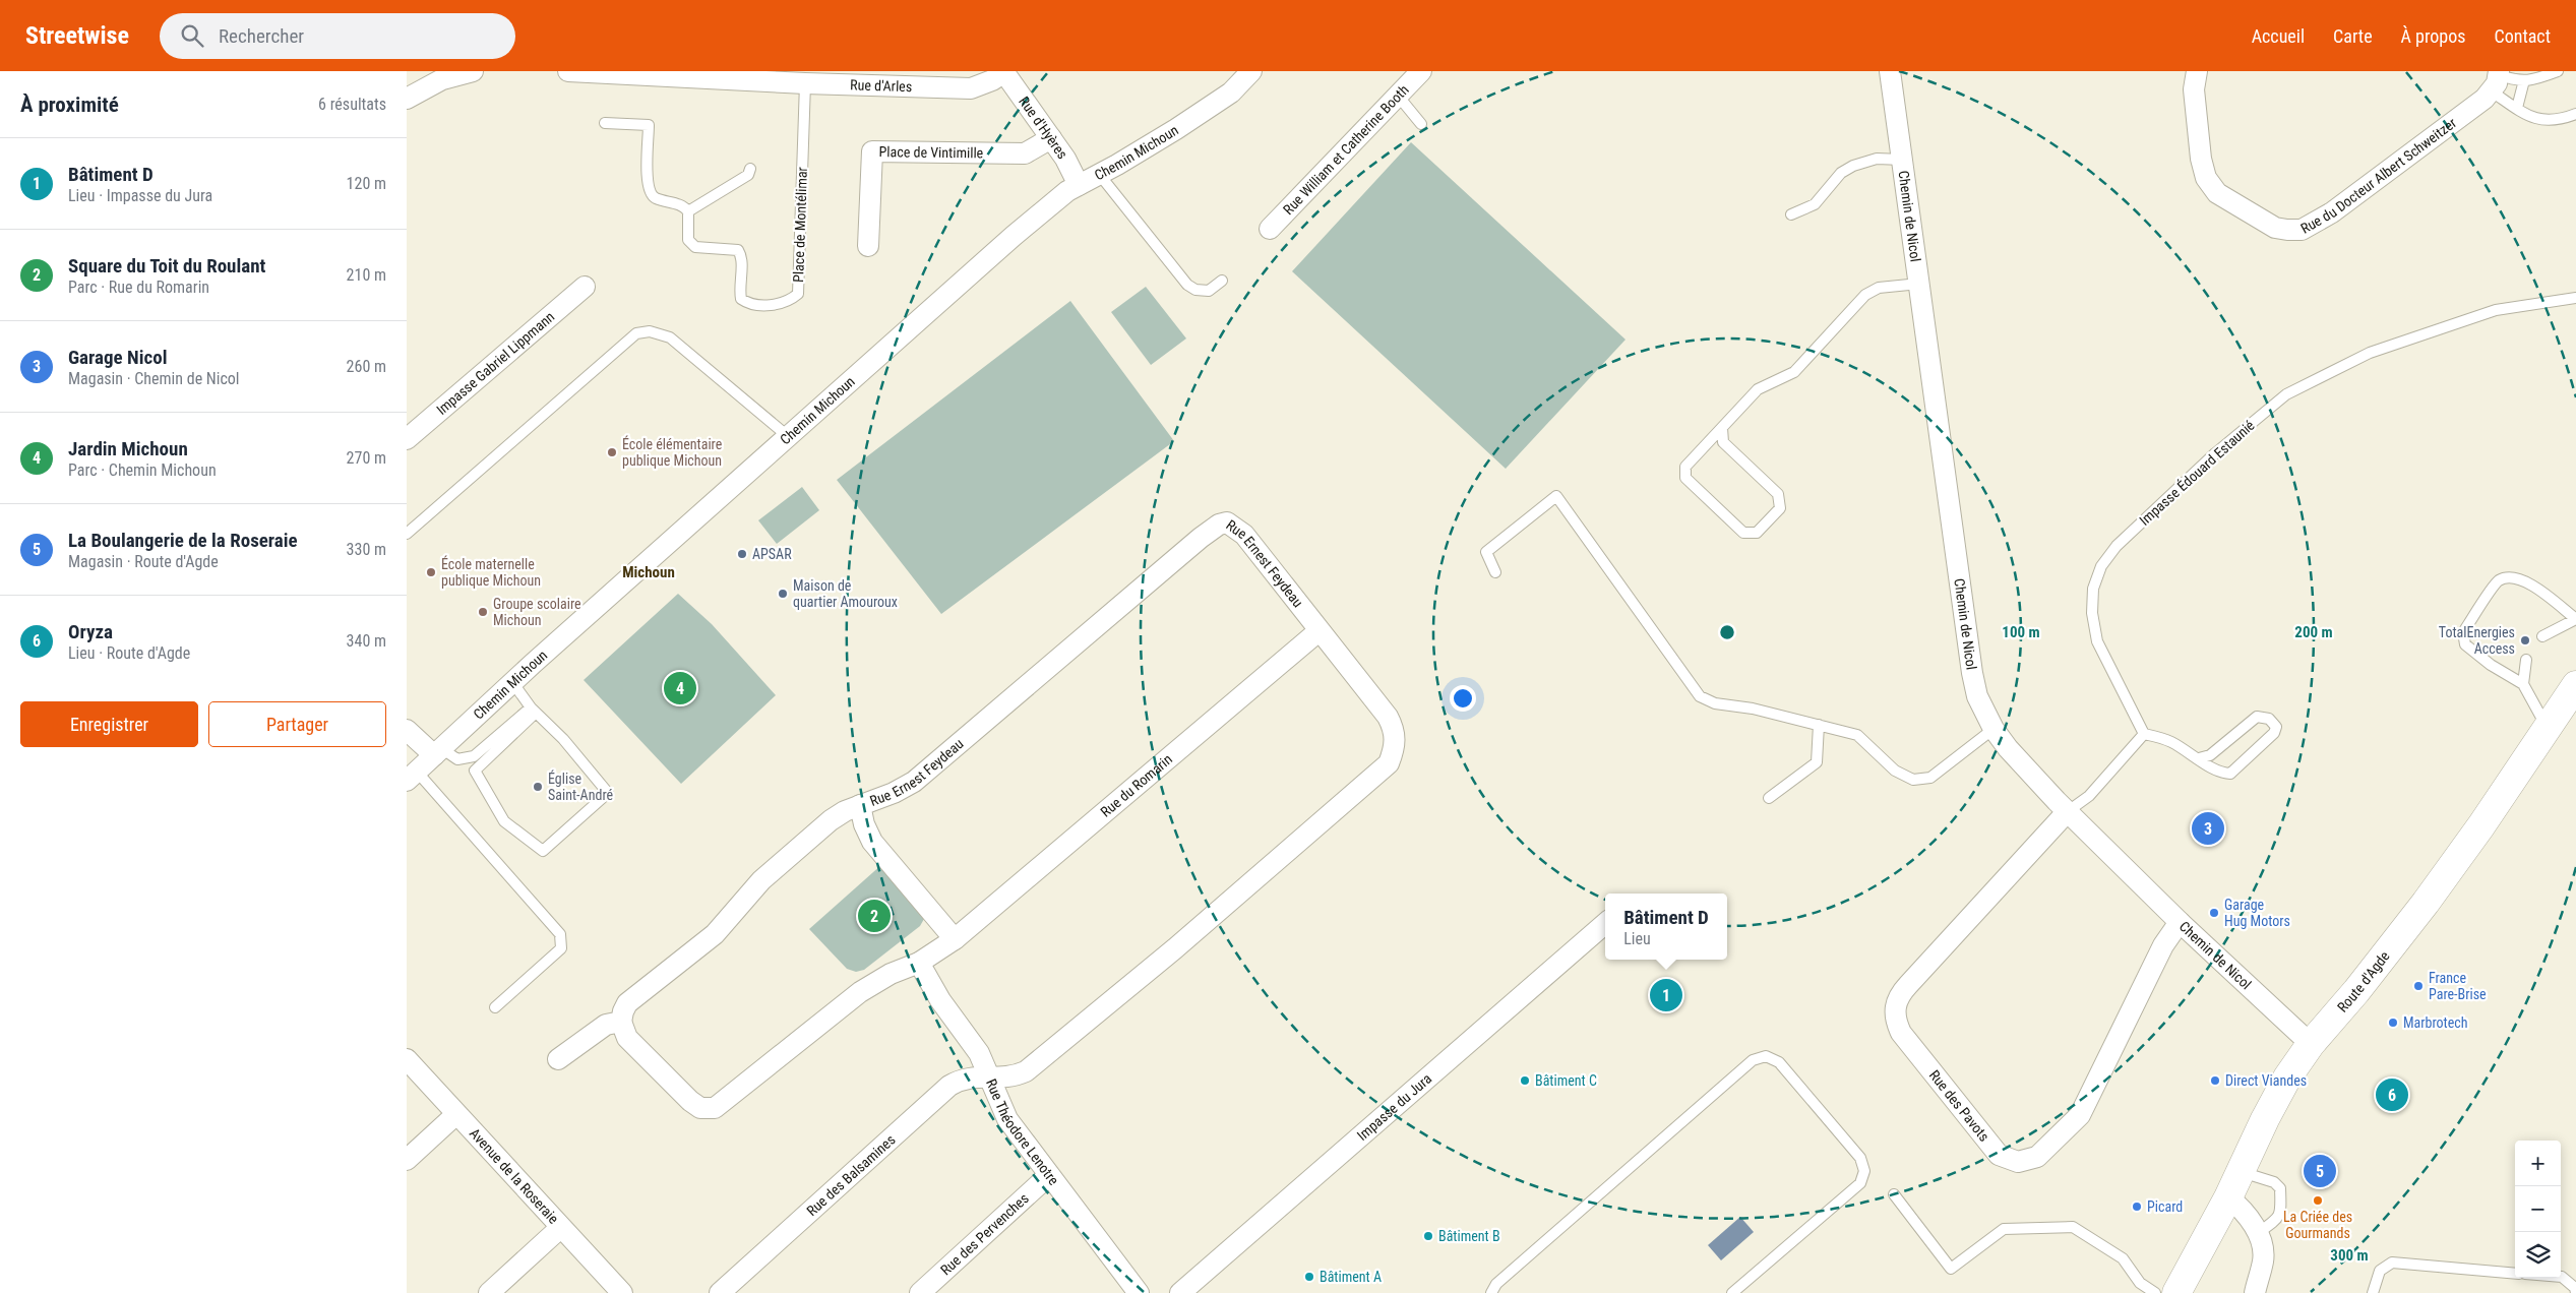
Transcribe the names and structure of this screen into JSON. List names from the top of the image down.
{
  "streets": {
    "main road": ["Route d'Agde"],
    "street": [
      "Rue d'Arles",
      "Rue d'Hyères",
      "Rue William et Catherine Booth",
      "Chemin Michoun",
      "Place de Vintimille",
      "Rue du Docteur Albert Schweitzer",
      "Chemin de Nicol",
      "Impasse Gabriel Lippmann",
      "Rue Ernest Feydeau",
      "Rue du Romarin",
      "Rue des Pavots",
      "Impasse du Jura",
      "Rue Théodore Lenotre",
      "Rue des Balsamines",
      "Avenue de la Roseraie",
      "Rue des Pervenches"
    ],
    "lane": ["Place de Montélimar", "Impasse Édouard Estaunié"]
  },
  "crossings": [
    ["Rue d'Arles", "Rue d'Hyères"],
    ["Rue d'Arles", "Place de Montélimar"],
    ["Rue d'Hyères", "Chemin Michoun"],
    ["Rue d'Hyères", "Place de Vintimille"],
    ["Chemin de Nicol", "Route d'Agde"],
    ["Chemin de Nicol", "Rue des Pavots"],
    ["Rue Ernest Feydeau", "Rue du Romarin"],
    ["Rue Ernest Feydeau", "Rue Théodore Lenotre"],
    ["Rue Ernest Feydeau", "Rue des Balsamines"],
    ["Rue du Romarin", "Rue Théodore Lenotre"],
    ["Rue Théodore Lenotre", "Rue des Balsamines"],
    ["Rue Théodore Lenotre", "Rue des Pervenches"]
  ],
  "districts": ["Michoun"],
  "places": [
    "École élémentaire publique Michoun",
    "APSAR",
    "École maternelle publique Michoun",
    "Maison de quartier Amouroux",
    "Groupe scolaire Michoun",
    "TotalEnergies Access",
    "Église Saint-André",
    "Garage Hug Motors",
    "France Pare-Brise",
    "Marbrotech",
    "Bâtiment C",
    "Direct Viandes",
    "La Criée des Gourmands",
    "Picard",
    "Bâtiment B",
    "Bâtiment A"
  ],
  "page": {
    "header": "Streetwise",
    "search": "Rechercher",
    "nav": [
      "Accueil",
      "Carte",
      "À propos",
      "Contact"
    ],
    "heading": ["À proximité", "6 résultats"],
    "list": [
      {
        "mark": "1",
        "name": "Bâtiment D",
        "note": "Lieu · Impasse du Jura",
        "value": "120 m"
      },
      {
        "mark": "2",
        "name": "Square du Toit du Roulant",
        "note": "Parc · Rue du Romarin",
        "value": "210 m"
      },
      {
        "mark": "3",
        "name": "Garage Nicol",
        "note": "Magasin · Chemin de Nicol",
        "value": "260 m"
      },
      {
        "mark": "4",
        "name": "Jardin Michoun",
        "note": "Parc · Chemin Michoun",
        "value": "270 m"
      },
      {
        "mark": "5",
        "name": "La Boulangerie de la Roseraie",
        "note": "Magasin · Route d'Agde",
        "value": "330 m"
      },
      {
        "mark": "6",
        "name": "Oryza",
        "note": "Lieu · Route d'Agde",
        "value": "340 m"
      }
    ],
    "pins": [
      "4",
      "3",
      "2",
      "1",
      "6",
      "5"
    ],
    "buttons": ["Enregistrer", "Partager"],
    "popup": ["Bâtiment D", "Lieu"],
    "map_buttons": ["+", "−"]
  },
  "rings": ["100 m", "200 m", "300 m"]
}
